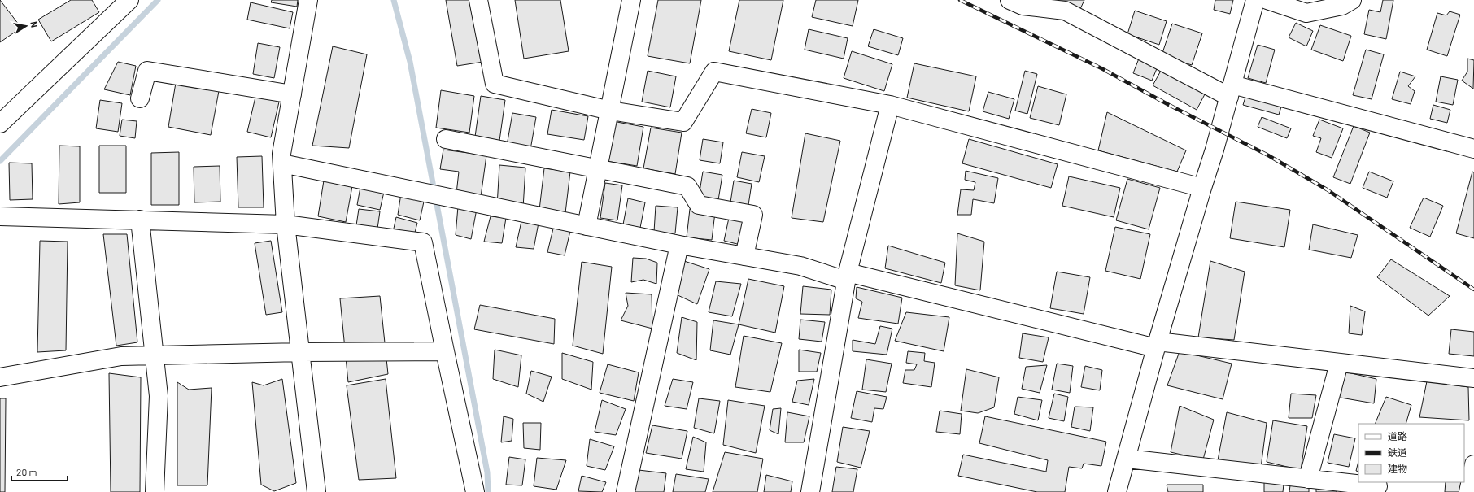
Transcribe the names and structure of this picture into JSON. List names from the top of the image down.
{
  "legend": ["道路", "鉄道", "建物"],
  "scale_bar": "20 m",
  "north": "right"
}
